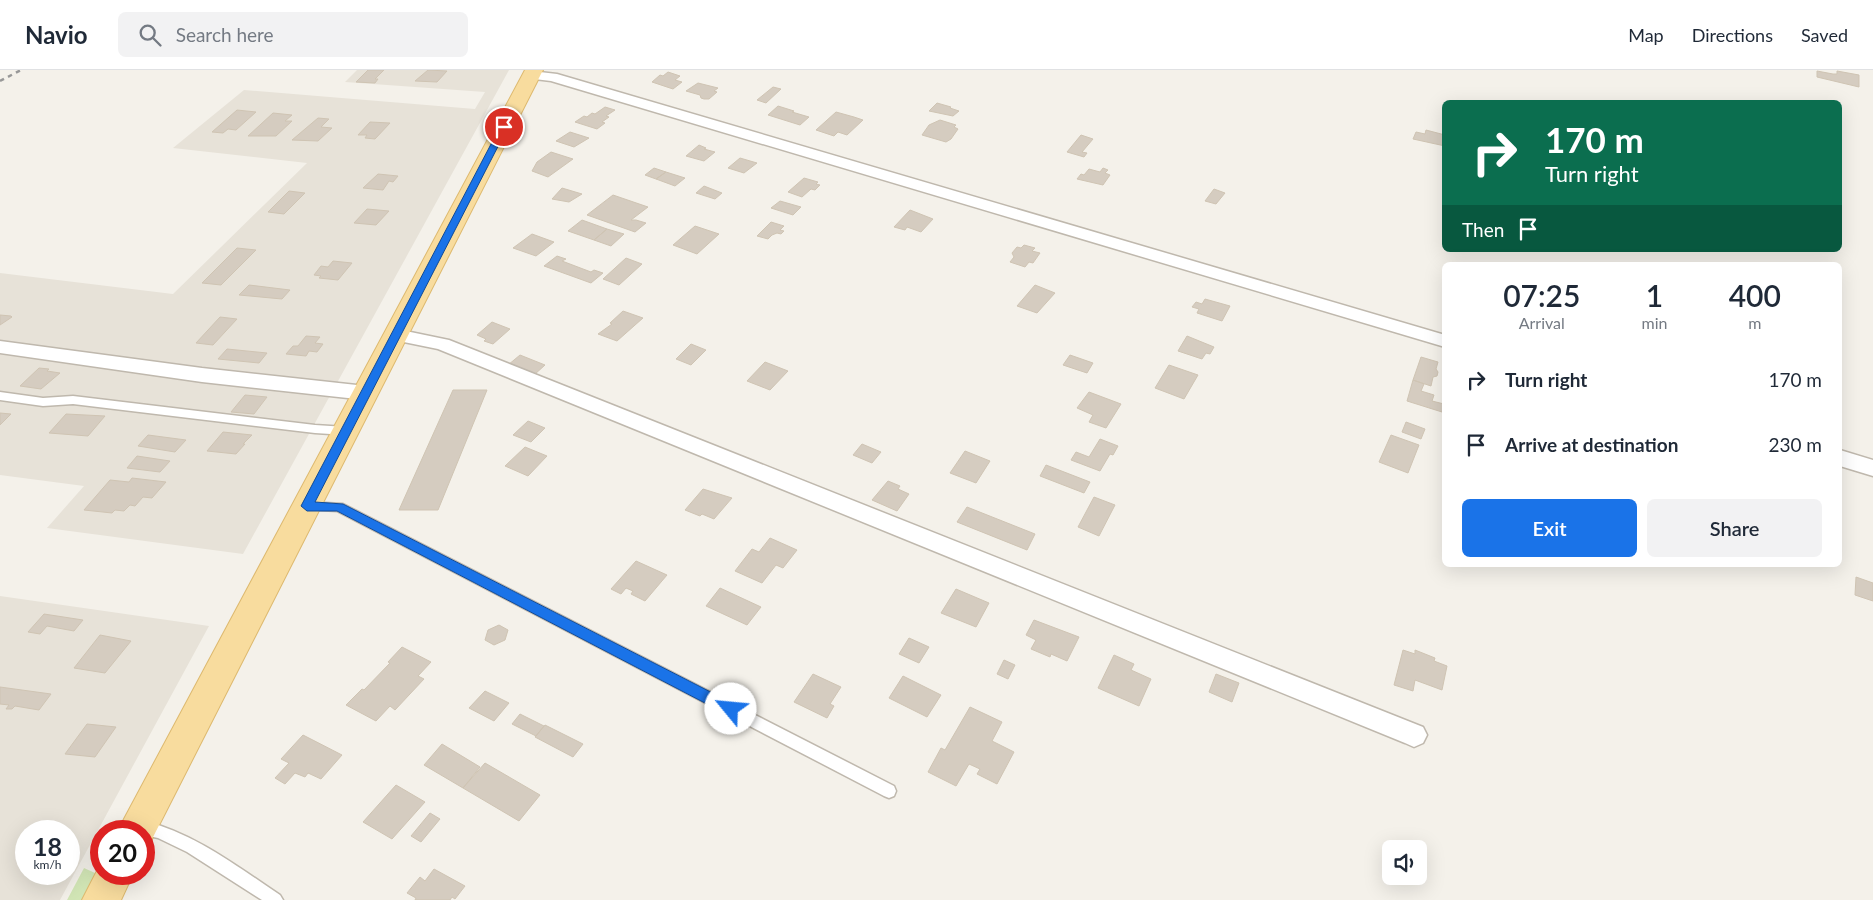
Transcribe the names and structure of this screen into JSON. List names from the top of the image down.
{
  "page": {
    "header": "Navio",
    "search": "Search here",
    "nav": ["Map", "Directions", "Saved"],
    "turn": ["170 m", "Turn right"],
    "then": "Then",
    "eta": [
      "07:25",
      "Arrival",
      "1",
      "min",
      "400",
      "m"
    ],
    "list": [
      {
        "name": "Turn right",
        "value": "170 m"
      },
      {
        "name": "Arrive at destination",
        "value": "230 m"
      }
    ],
    "buttons": ["Exit", "Share"],
    "speed": "18 km/h",
    "limit": "20"
  }
}
